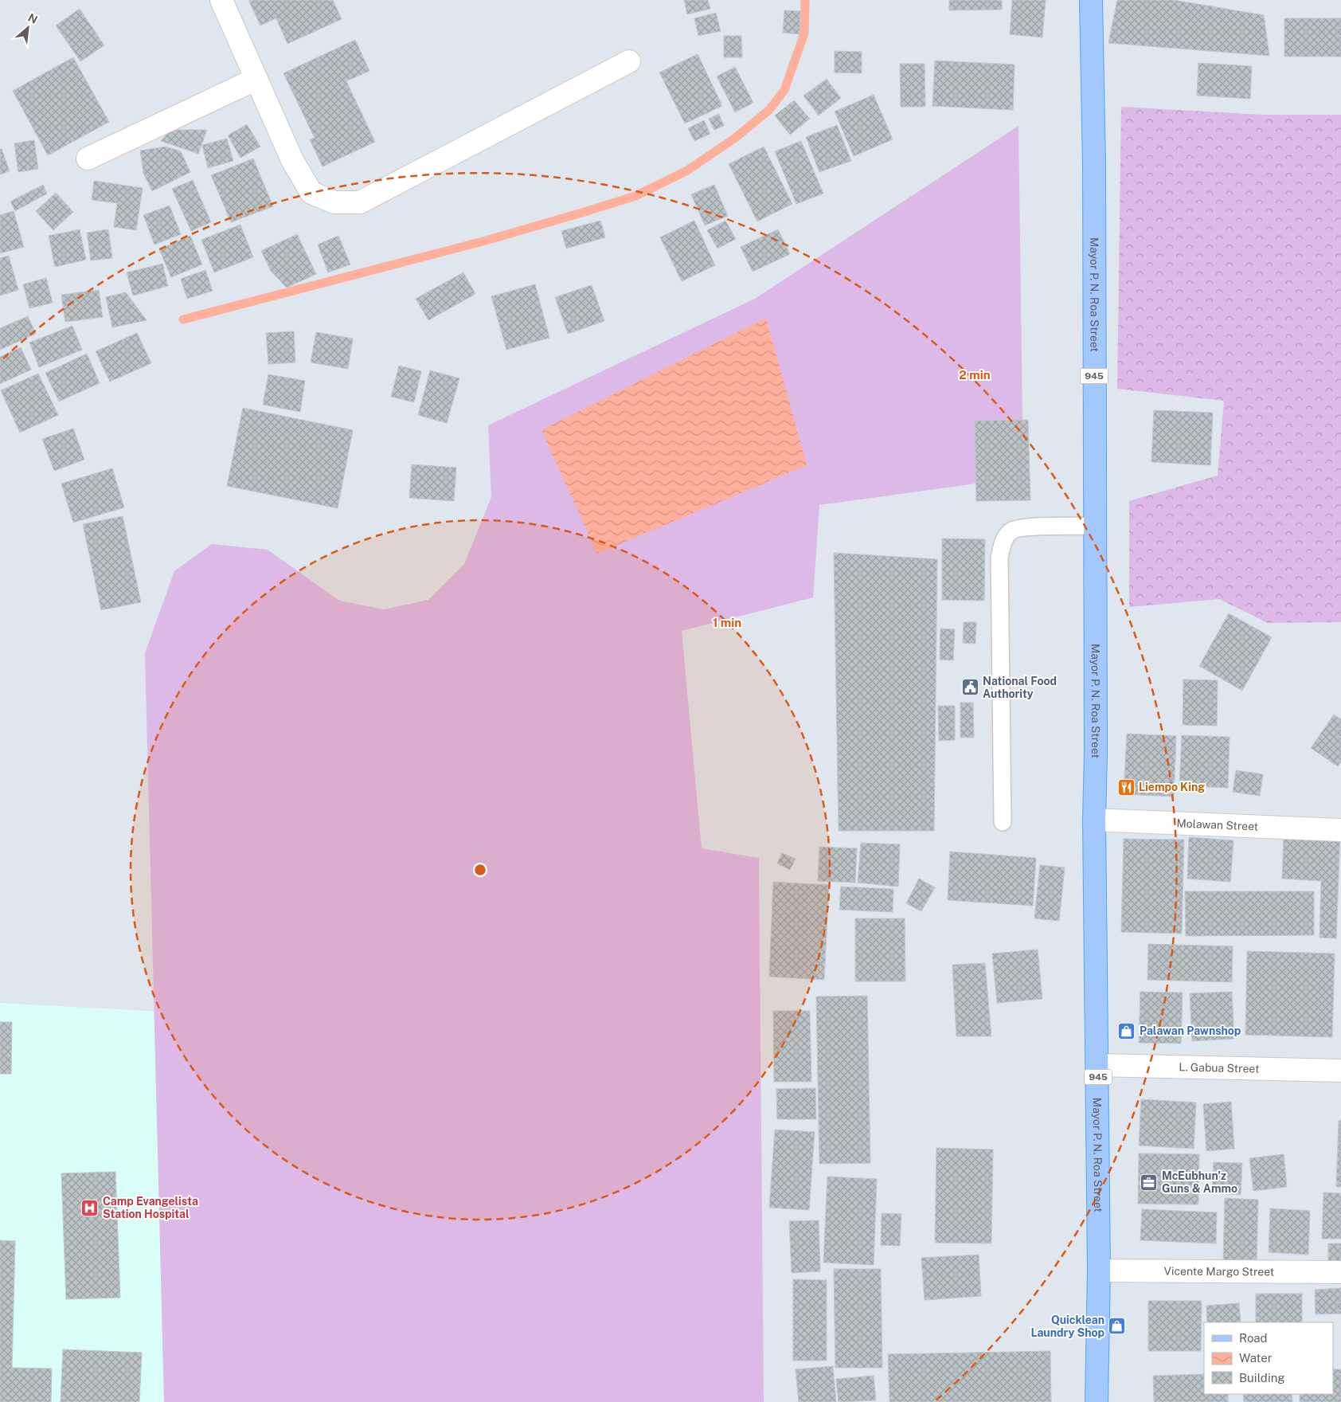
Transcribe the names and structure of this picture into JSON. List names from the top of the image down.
{
  "streets": {
    "main road": ["Mayor P. N. Roa Street", "945"],
    "street": ["Molawan Street", "L. Gabua Street", "Vicente Margo Street"]
  },
  "crossings": [
    ["Mayor P. N. Roa Street", "Molawan Street"],
    ["Mayor P. N. Roa Street", "L. Gabua Street"],
    ["Mayor P. N. Roa Street", "Vicente Margo Street"]
  ],
  "places": {
    "public building": ["National Food Authority"],
    "restaurant": ["Liempo King"],
    "shop": ["Palawan Pawnshop", "Quicklean Laundry Shop"],
    "office": ["McEubhun’z Guns & Ammo"],
    "hospital": ["Camp Evangelista Station Hospital"]
  },
  "legend": ["Road", "Water", "Building"],
  "north": "top right",
  "rings": ["2 min", "1 min"]
}
